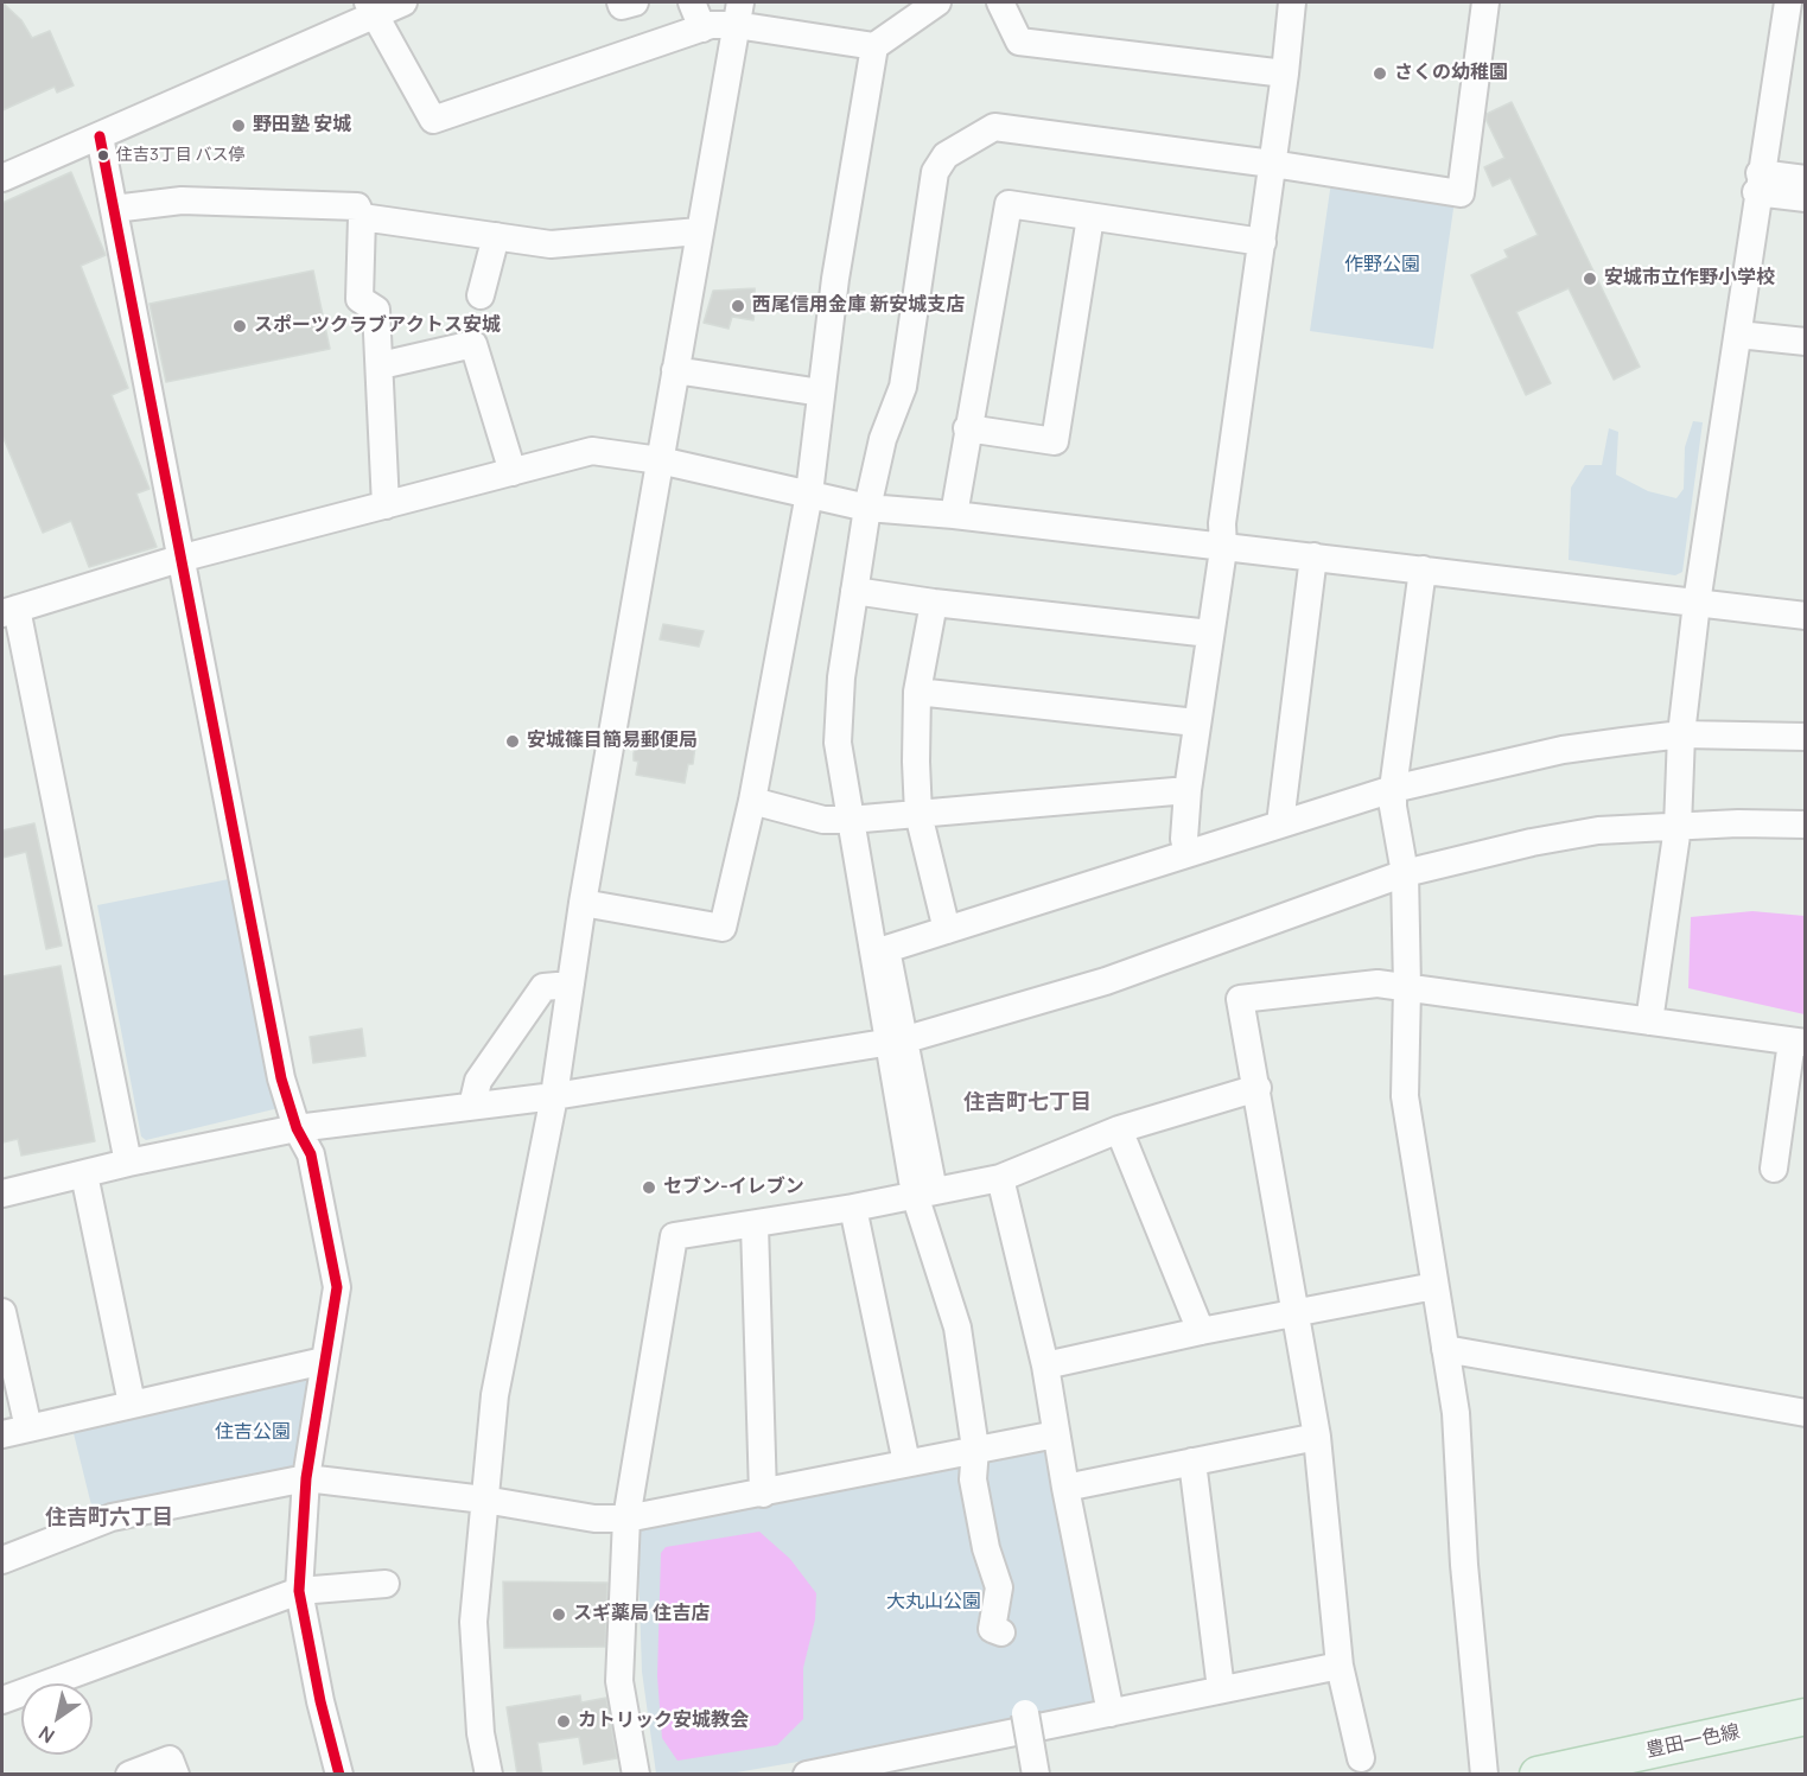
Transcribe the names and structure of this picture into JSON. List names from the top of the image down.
{
  "streets": {
    "main road": ["豊田一色線"]
  },
  "districts": ["住吉町七丁目", "住吉町六丁目"],
  "parks": ["作野公園", "住吉公園", "大丸山公園"],
  "places": [
    "さくの幼稚園",
    "野田塾 安城",
    "住吉3丁目 バス停",
    "安城市立作野小学校",
    "西尾信用金庫 新安城支店",
    "スポーツクラブアクトス安城",
    "安城篠目簡易郵便局",
    "セブン-イレブン",
    "スギ薬局 住吉店",
    "カトリック安城教会"
  ],
  "north": "bottom left"
}
